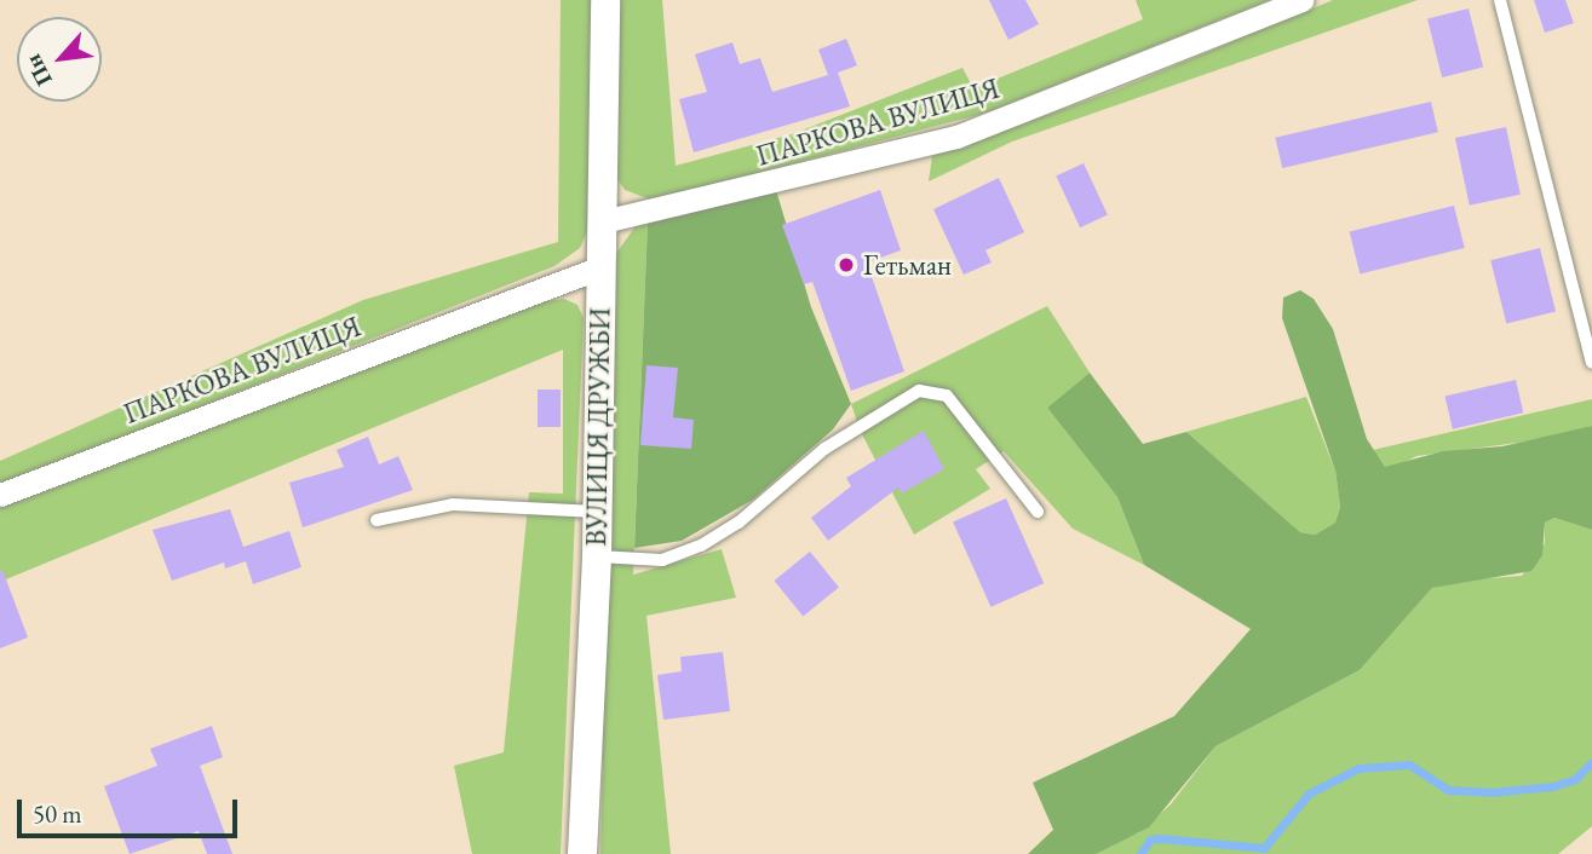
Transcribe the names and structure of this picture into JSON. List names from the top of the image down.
{
  "streets": {
    "street": ["ПАРКОВА ВУЛИЦЯ", "ВУЛИЦЯ ДРУЖБИ"]
  },
  "crossings": [
    ["ПАРКОВА ВУЛИЦЯ", "ВУЛИЦЯ ДРУЖБИ"]
  ],
  "places": ["Гетьман"],
  "scale_bar": "50 m",
  "north": "bottom left"
}
